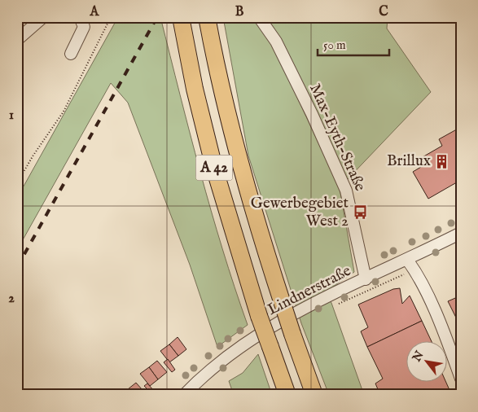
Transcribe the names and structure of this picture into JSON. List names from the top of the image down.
{
  "streets": {
    "highway": ["A 42"],
    "street": ["Max-Eyth-Straße", "Lindnerstraße"]
  },
  "crossings": [
    ["Max-Eyth-Straße", "Lindnerstraße"]
  ],
  "places": {
    "building": ["Brillux"],
    "bus stop": ["Gewerbegebiet West 2"]
  },
  "scale_bar": "50 m",
  "north": "top left",
  "grid": {
    "columns": ["A", "B", "C"],
    "rows": ["1", "2"]
  }
}
